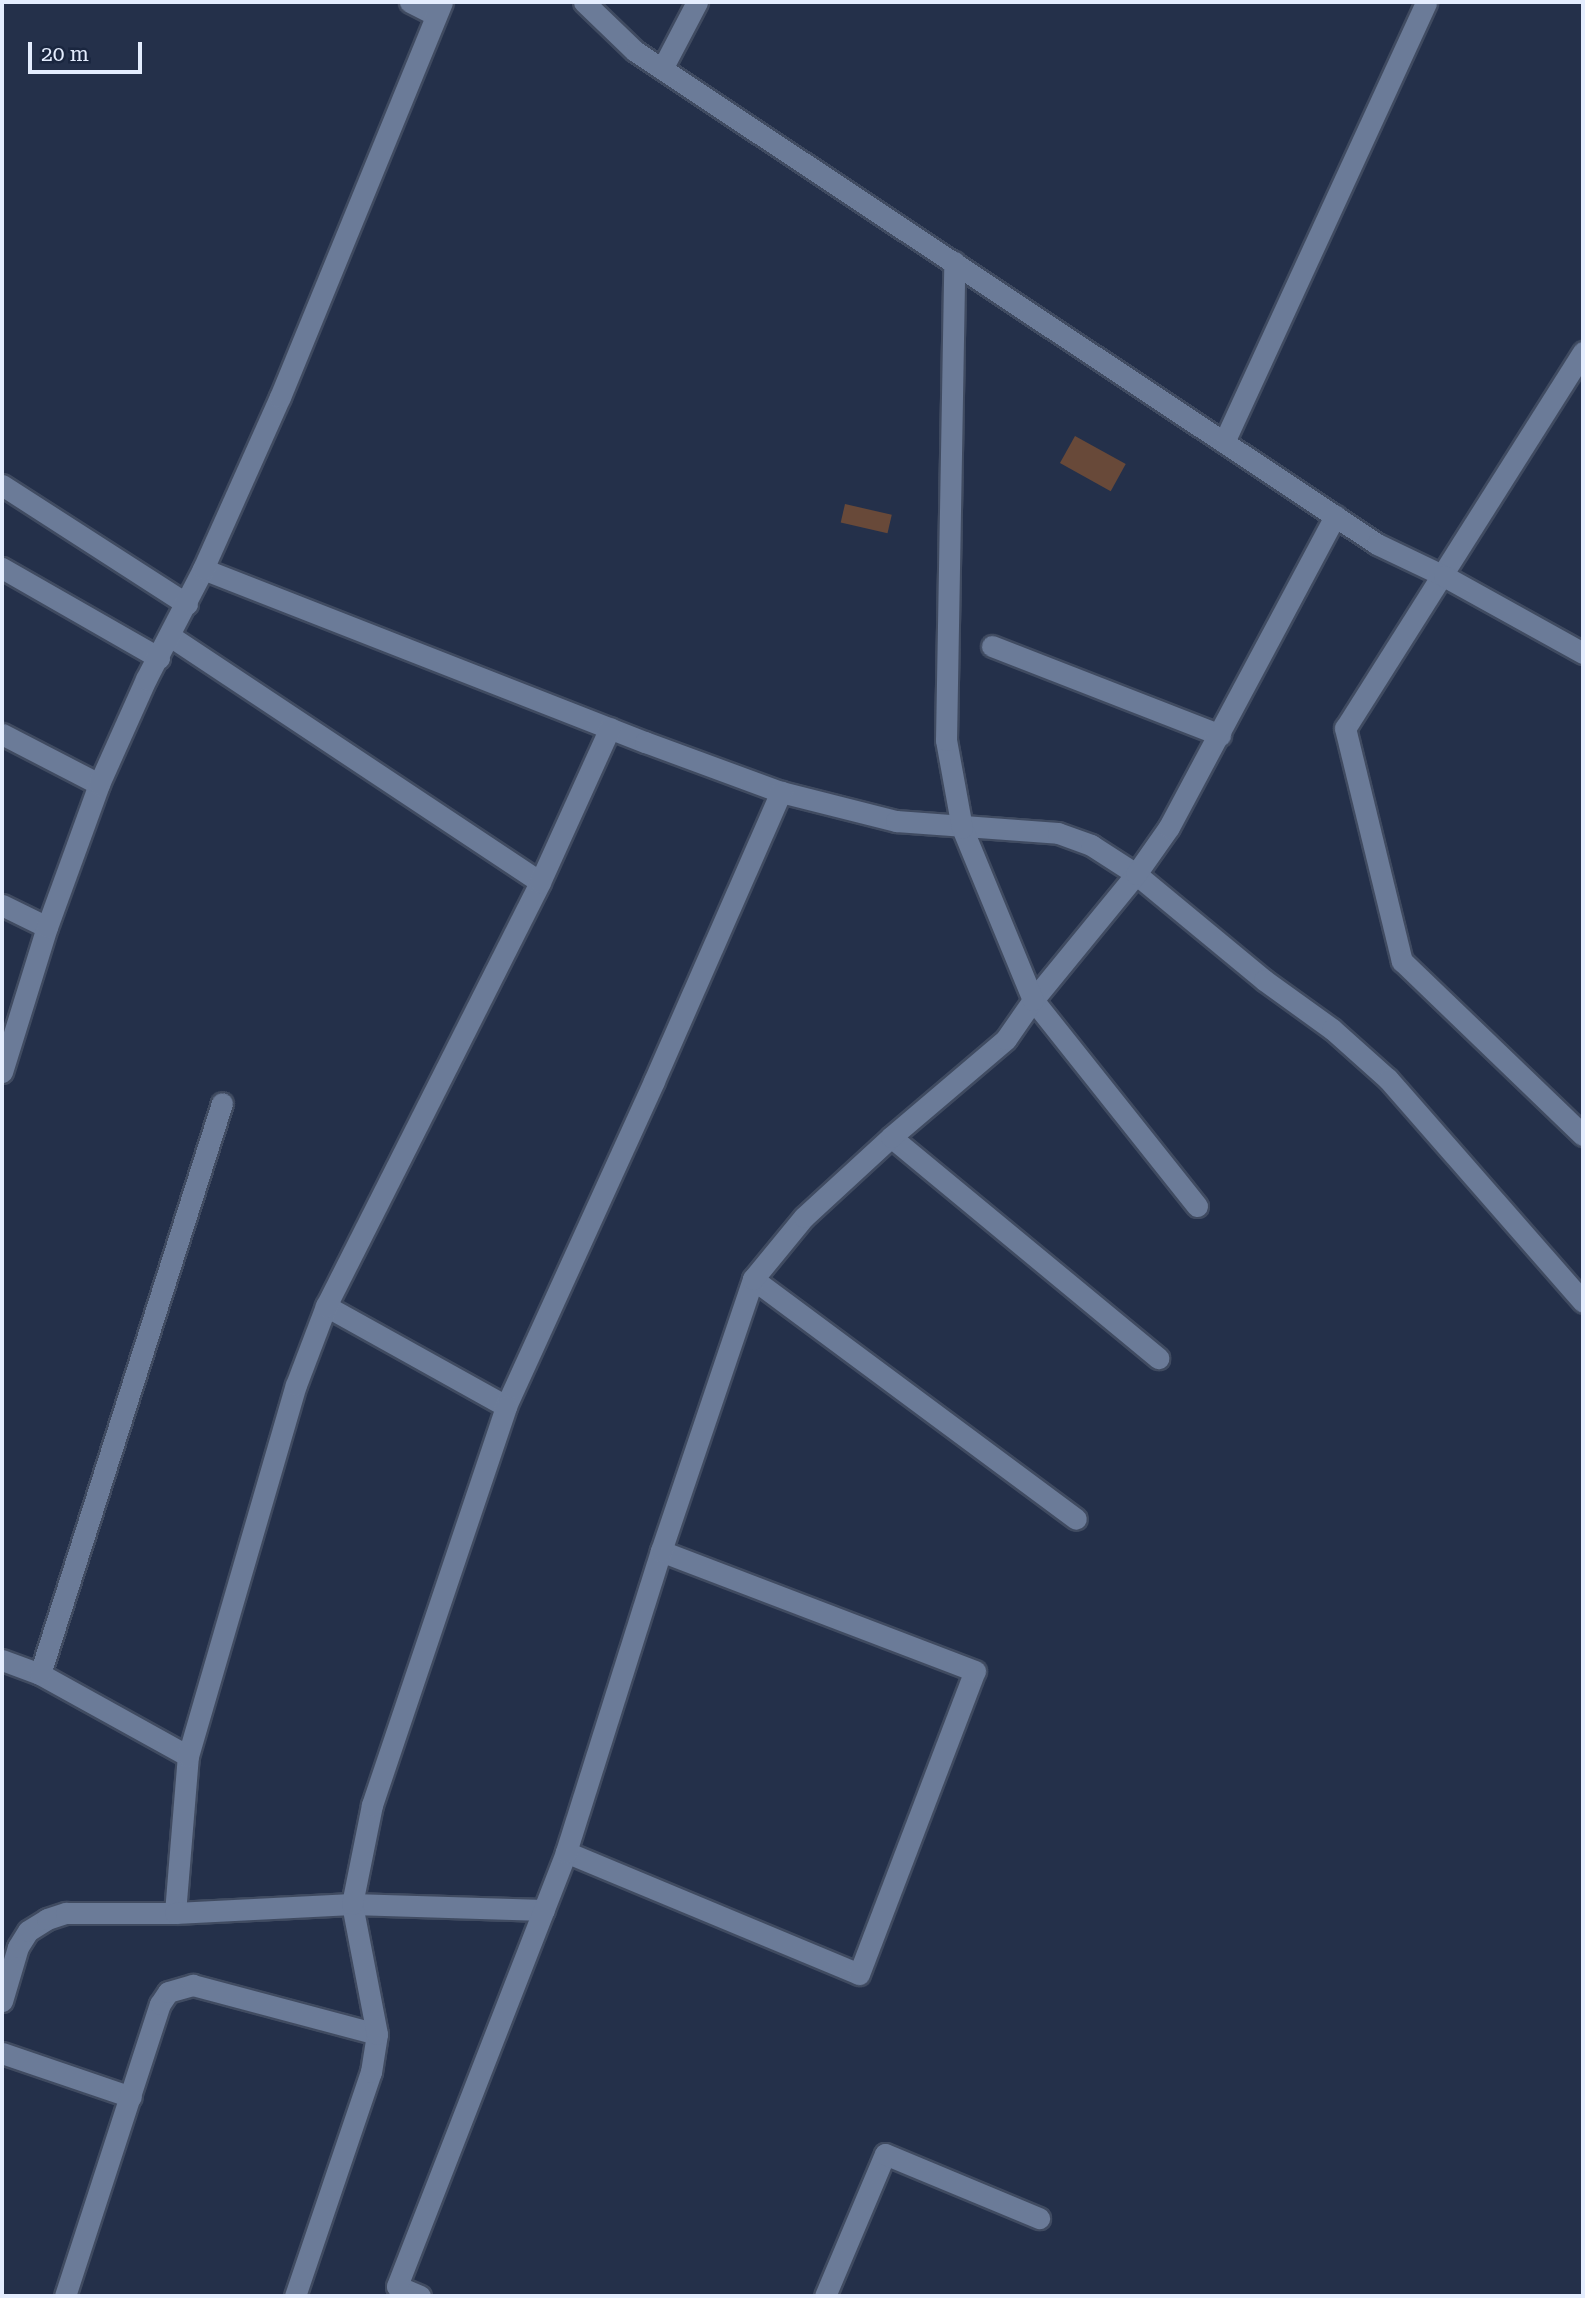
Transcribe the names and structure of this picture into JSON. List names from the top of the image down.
{
  "scale_bar": "20 m"
}
